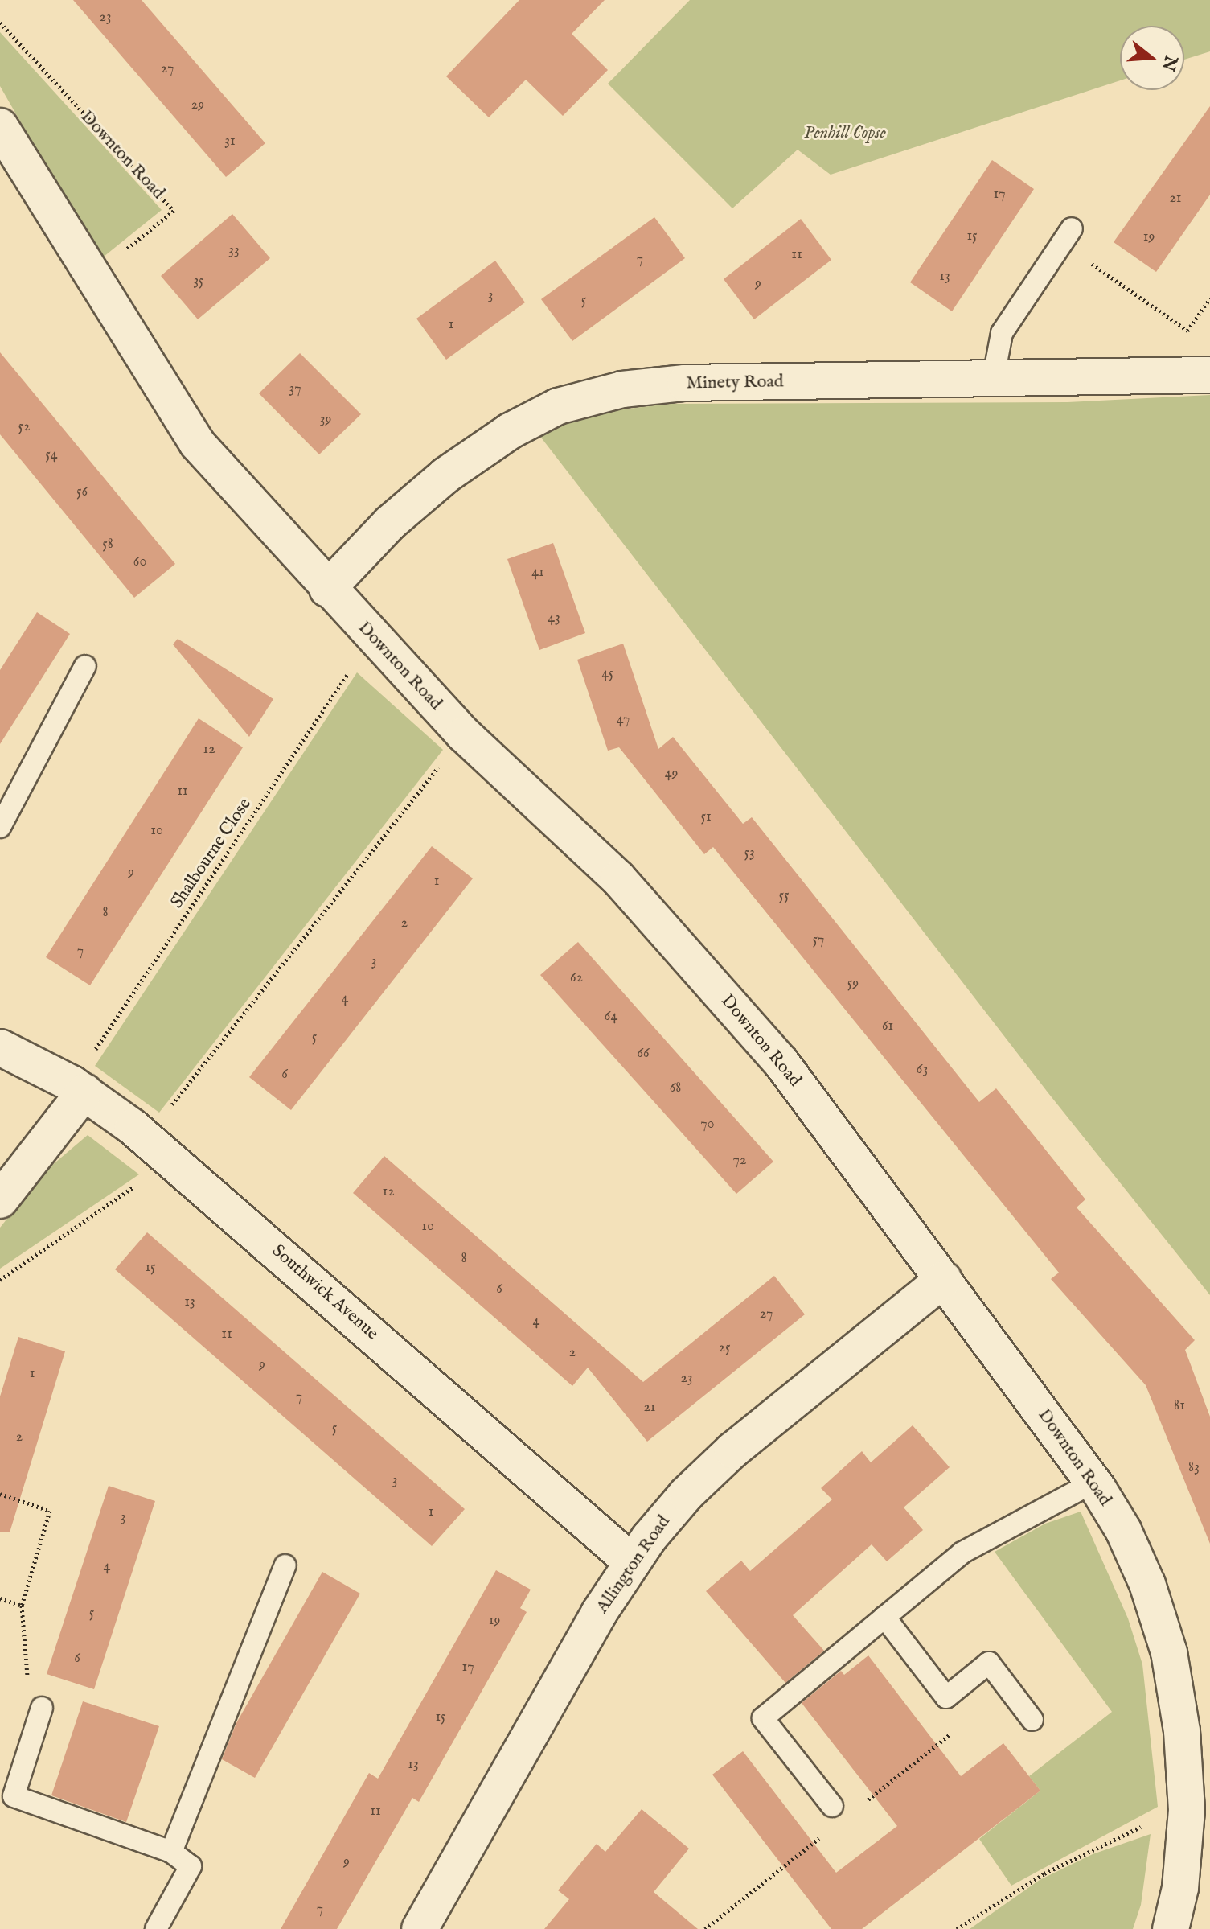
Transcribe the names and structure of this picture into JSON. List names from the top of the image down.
{
  "streets": {
    "street": [
      "Downton Road",
      "Minety Road",
      "Southwick Avenue",
      "Allington Road"
    ],
    "path": ["Shalbourne Close"]
  },
  "crossings": [
    ["Downton Road", "Minety Road"],
    ["Downton Road", "Shalbourne Close"],
    ["Downton Road", "Allington Road"],
    ["Shalbourne Close", "Southwick Avenue"],
    ["Southwick Avenue", "Allington Road"]
  ],
  "parks": ["Penhill Copse"],
  "house_numbers": [
    "23",
    "27",
    "29",
    "31",
    "17",
    "21",
    "15",
    "19",
    "33",
    "11",
    "7",
    "13",
    "35",
    "9",
    "3",
    "5",
    "1",
    "37",
    "39",
    "52",
    "54",
    "56",
    "58",
    "60",
    "41",
    "43",
    "45",
    "47",
    "12",
    "49",
    "11",
    "51",
    "10",
    "53",
    "9",
    "1",
    "55",
    "8",
    "2",
    "57",
    "7",
    "3",
    "62",
    "59",
    "4",
    "64",
    "61",
    "5",
    "66",
    "63",
    "6",
    "68",
    "70",
    "72",
    "12",
    "10",
    "8",
    "15",
    "6",
    "13",
    "27",
    "4",
    "11",
    "25",
    "2",
    "9",
    "1",
    "23",
    "7",
    "81",
    "21",
    "5",
    "2",
    "83",
    "3",
    "1",
    "3",
    "4",
    "5",
    "19",
    "6",
    "17",
    "15",
    "13",
    "11",
    "9",
    "7"
  ],
  "north": "right"
}
